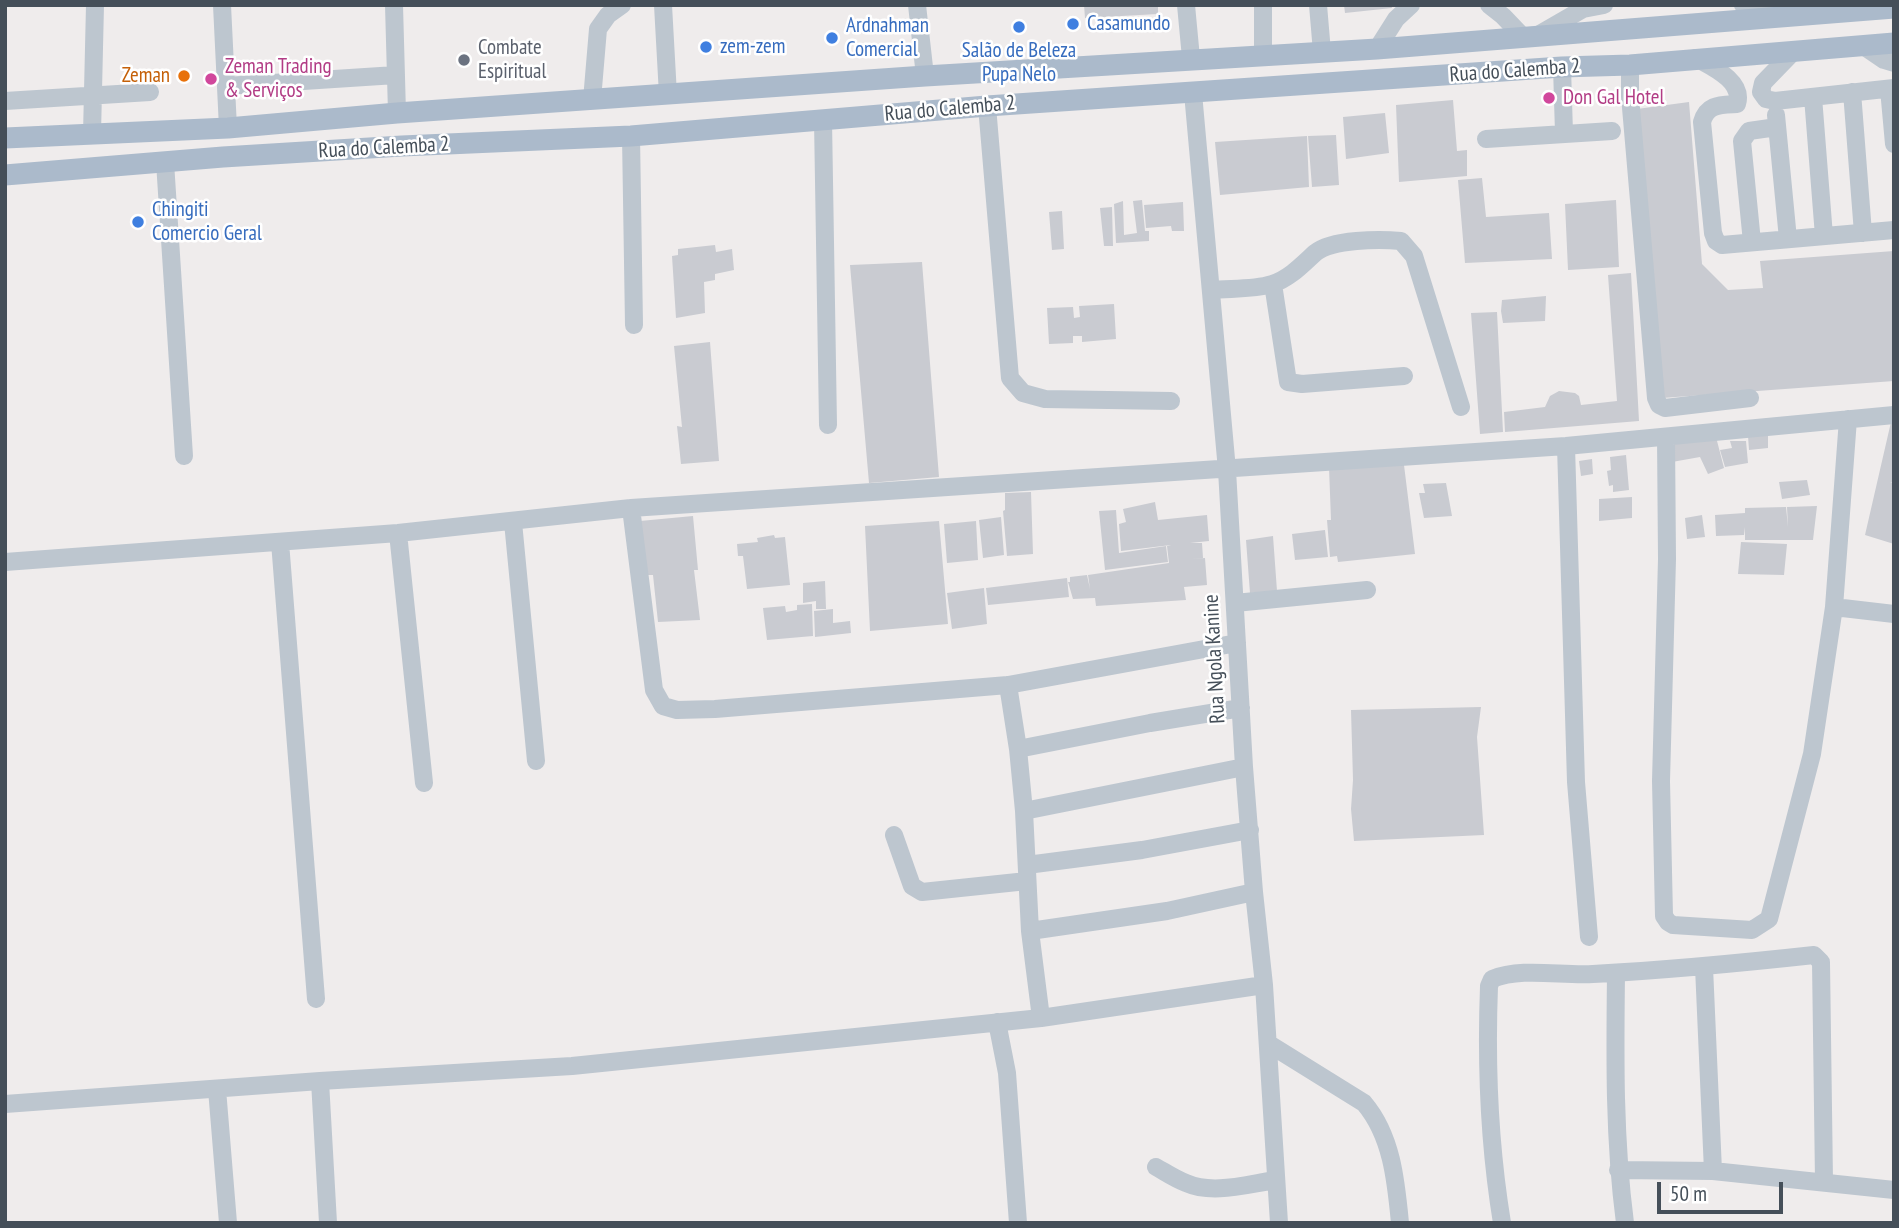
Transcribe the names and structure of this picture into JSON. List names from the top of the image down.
{
  "streets": {
    "main road": ["Rua do Calemba 2"],
    "street": ["Rua Ngola Kanine"]
  },
  "crossings": [
    ["Rua do Calemba 2", "Rua Ngola Kanine"]
  ],
  "places": [
    "Casamundo",
    "Salão de Beleza Pupa Nelo",
    "Ardnahman Comercial",
    "zem-zem",
    "Combate Espiritual",
    "Zeman",
    "Zeman Trading & Serviços",
    "Don Gal Hotel",
    "Chingiti Comercio Geral"
  ],
  "scale_bar": "50 m"
}
